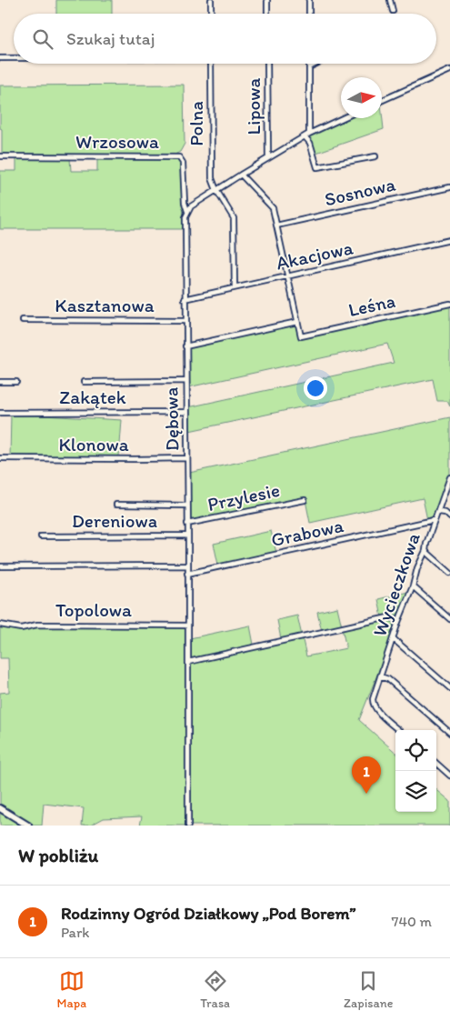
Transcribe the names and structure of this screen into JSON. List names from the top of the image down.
{
  "streets": {
    "street": [
      "Lipowa",
      "Polna",
      "Wrzosowa",
      "Sosnowa",
      "Akacjowa",
      "Kasztanowa",
      "Leśna",
      "Zakątek",
      "Dębowa",
      "Klonowa",
      "Przylesie",
      "Dereniowa",
      "Grabowa",
      "Wycieczkowa",
      "Topolowa"
    ]
  },
  "crossings": [
    ["Polna", "Akacjowa"],
    ["Wrzosowa", "Dębowa"],
    ["Akacjowa", "Dębowa"],
    ["Kasztanowa", "Dębowa"],
    ["Zakątek", "Dębowa"],
    ["Dębowa", "Klonowa"],
    ["Dębowa", "Przylesie"],
    ["Dębowa", "Dereniowa"],
    ["Dębowa", "Grabowa"],
    ["Dębowa", "Topolowa"],
    ["Grabowa", "Wycieczkowa"]
  ],
  "north": "right",
  "page": {
    "search": "Szukaj tutaj",
    "pins": "1",
    "heading": "W pobliżu",
    "list": [
      {
        "mark": "1",
        "name": "Rodzinny Ogród Działkowy „Pod Borem”",
        "note": "Park",
        "value": "740 m"
      }
    ],
    "nav": ["Mapa", "Trasa", "Zapisane"]
  }
}
